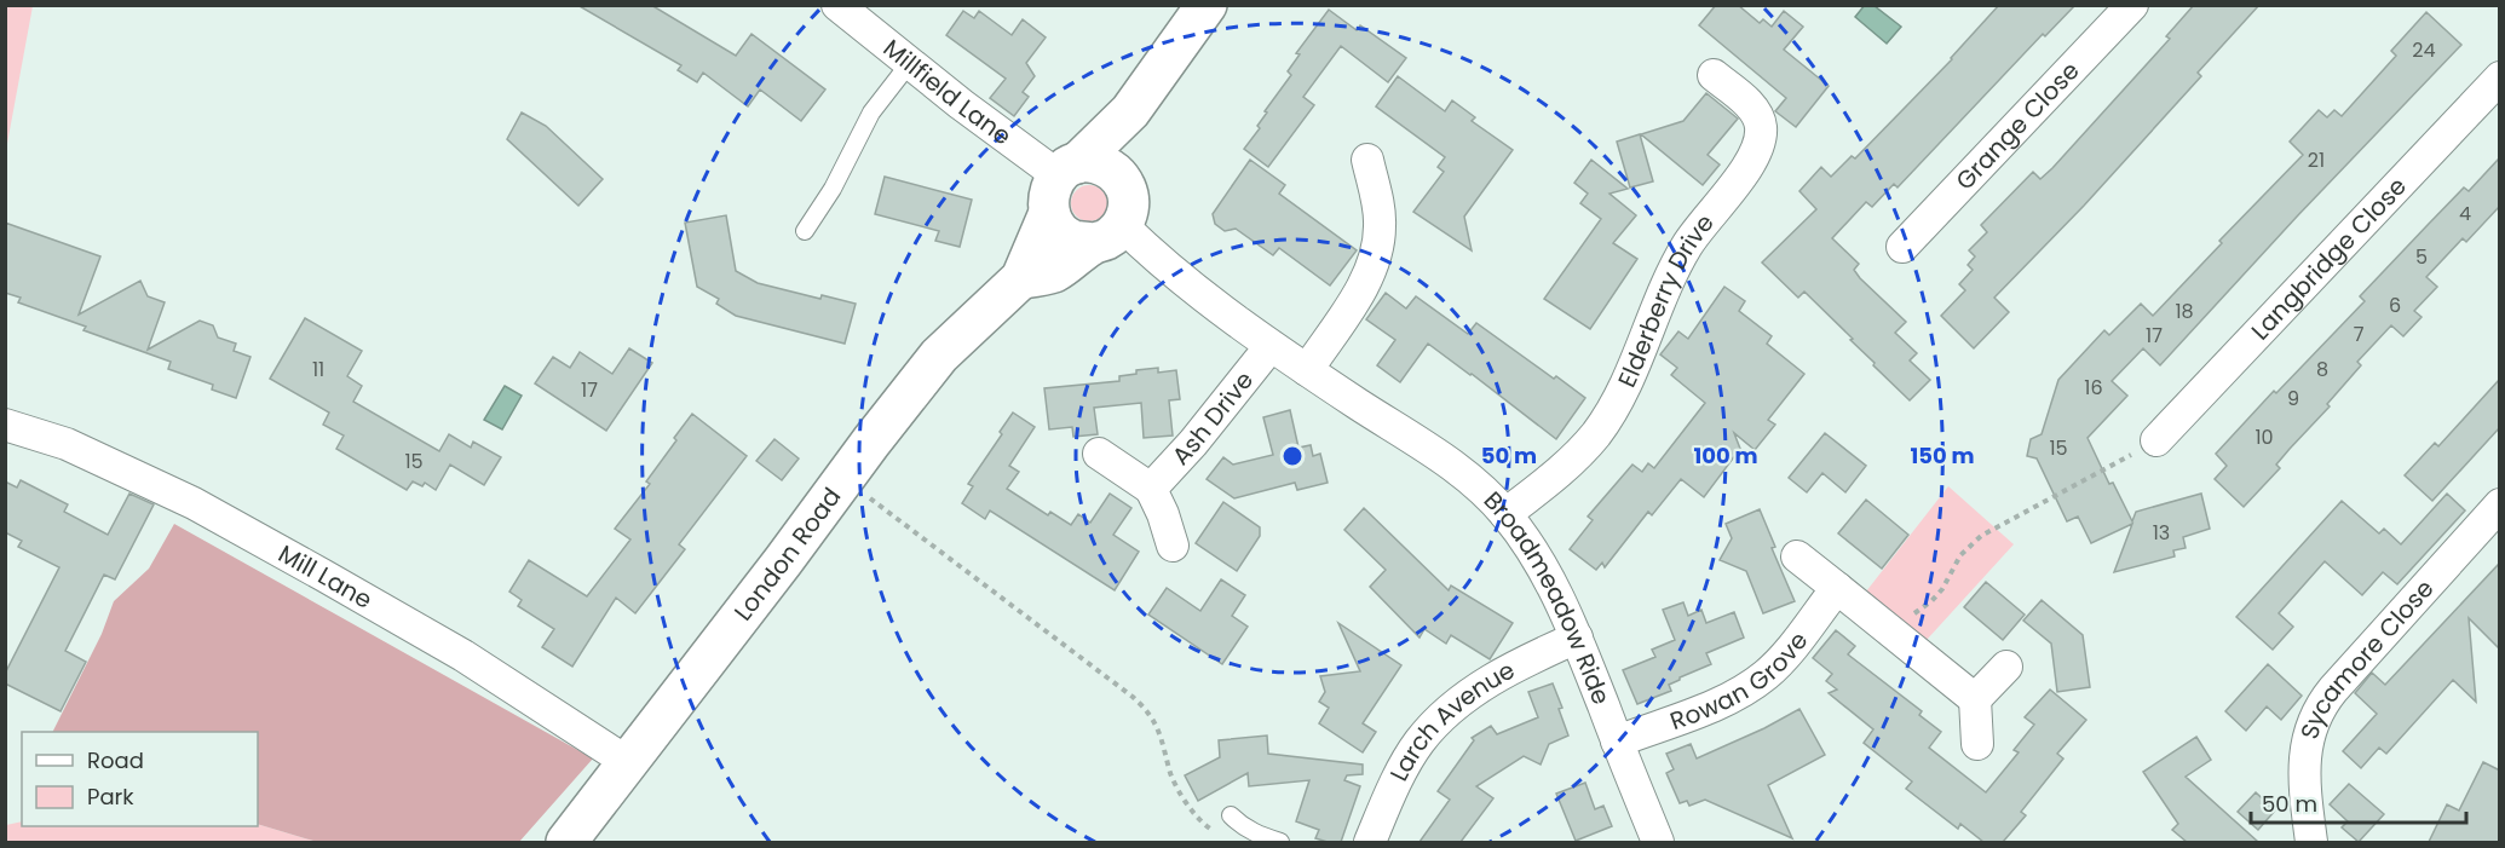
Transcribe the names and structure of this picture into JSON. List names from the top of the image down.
{
  "streets": {
    "main road": ["London Road"],
    "street": [
      "Millfield Lane",
      "Grange Close",
      "Langbridge Close",
      "Elderberry Drive",
      "Ash Drive",
      "Mill Lane",
      "Broadmeadow Ride",
      "Sycamore Close",
      "Rowan Grove",
      "Larch Avenue"
    ]
  },
  "crossings": [
    ["Millfield Lane", "London Road"],
    ["Millfield Lane", "Broadmeadow Ride"],
    ["Elderberry Drive", "Broadmeadow Ride"],
    ["Ash Drive", "Broadmeadow Ride"],
    ["London Road", "Mill Lane"],
    ["London Road", "Broadmeadow Ride"],
    ["Broadmeadow Ride", "Rowan Grove"],
    ["Broadmeadow Ride", "Larch Avenue"]
  ],
  "house_numbers": [
    "24",
    "21",
    "4",
    "5",
    "6",
    "18",
    "7",
    "17",
    "11",
    "8",
    "16",
    "17",
    "9",
    "10",
    "15",
    "15",
    "13"
  ],
  "legend": ["Road", "Park"],
  "scale_bar": "50 m",
  "rings": ["50 m", "100 m", "150 m"]
}
